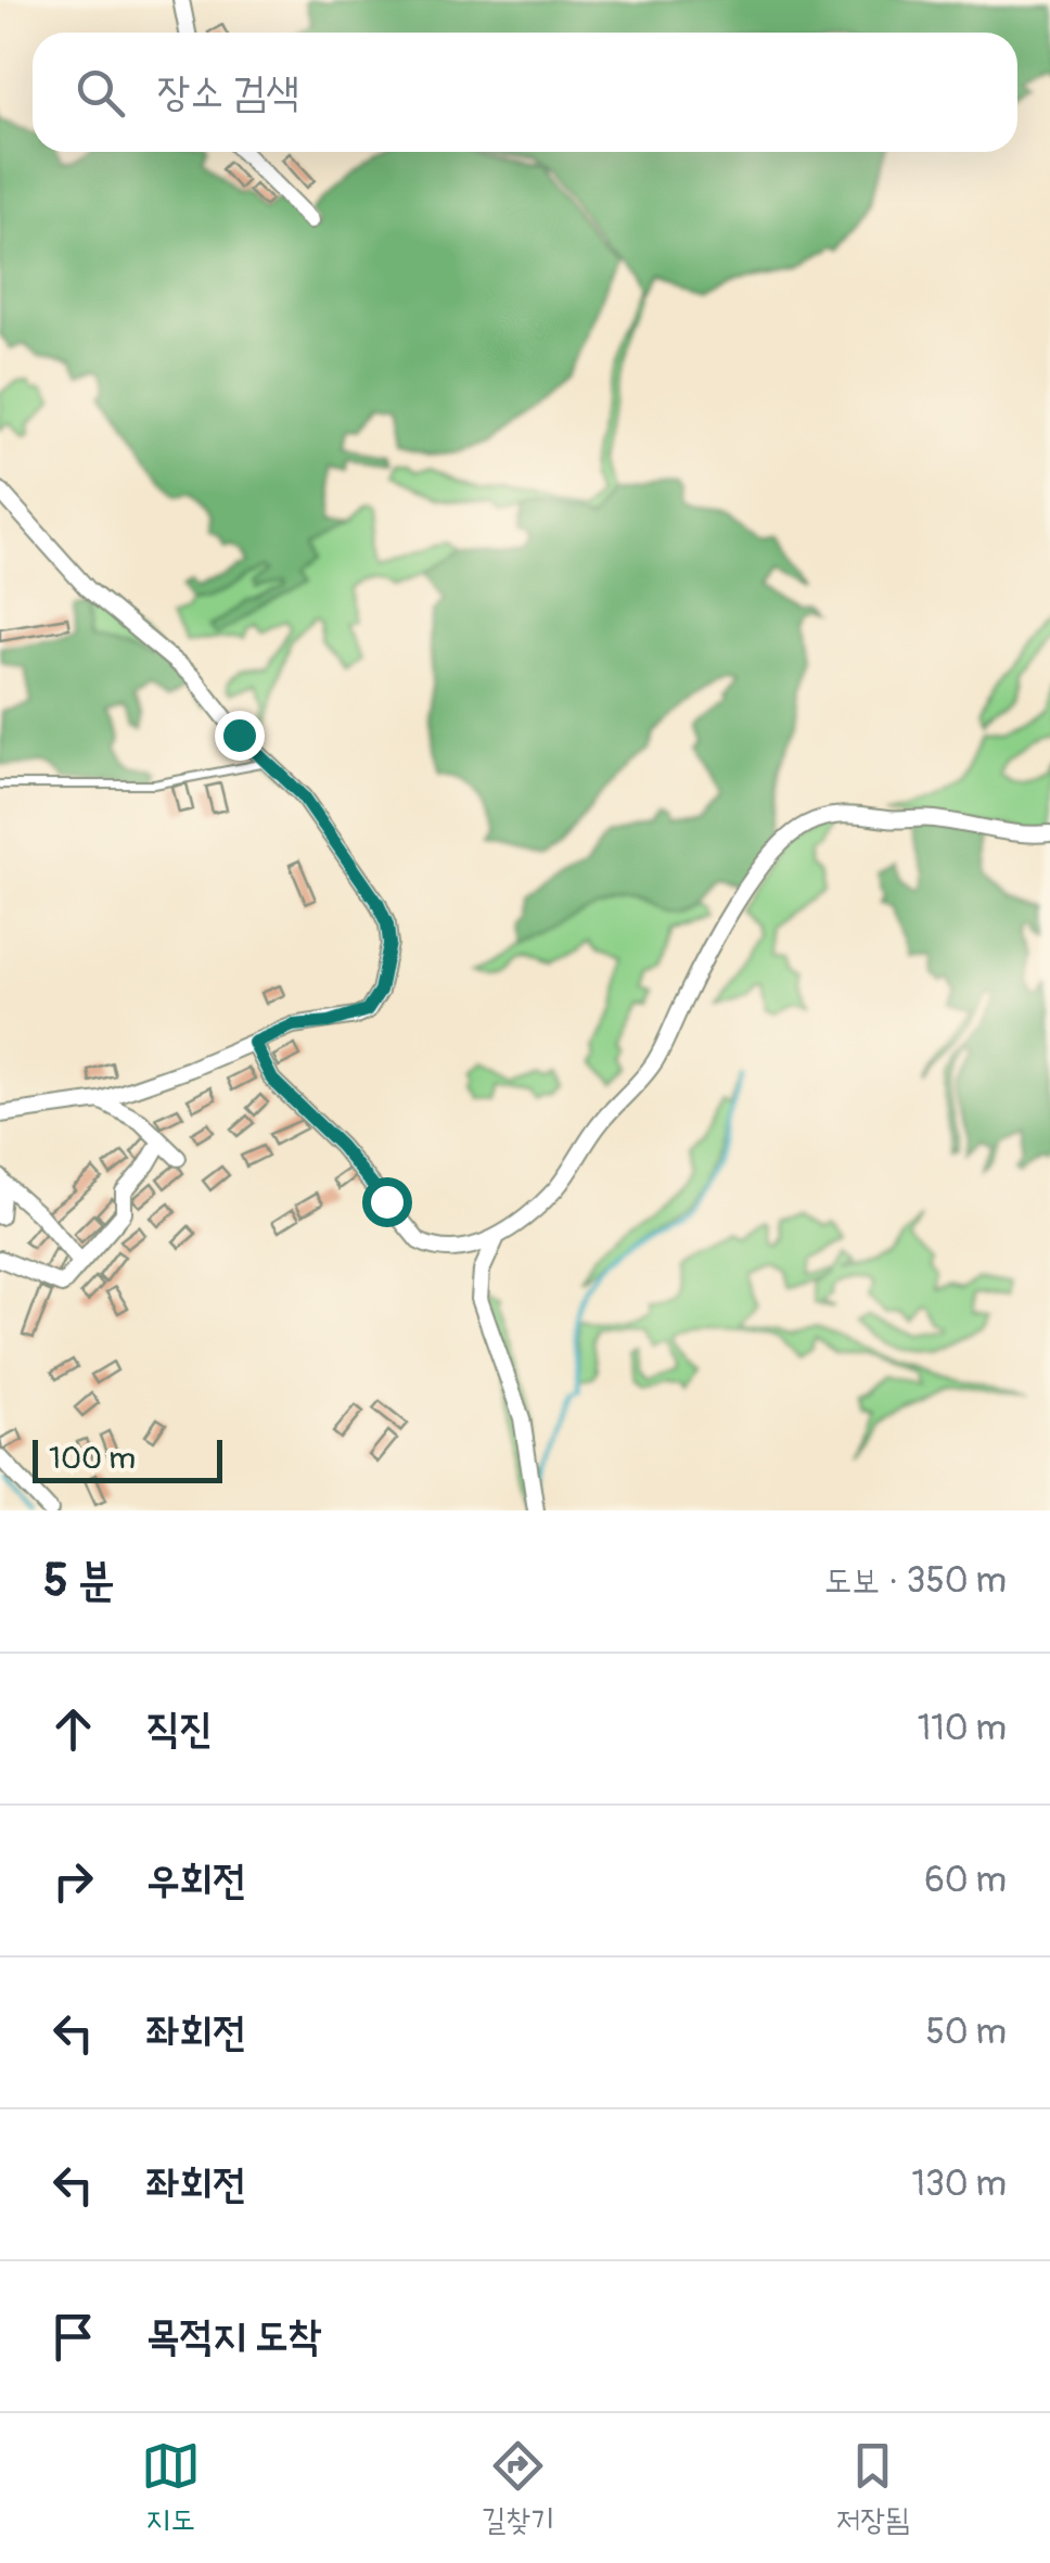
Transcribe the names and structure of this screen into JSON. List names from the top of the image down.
{
  "scale_bar": "100 m",
  "page": {
    "search": "장소 검색",
    "scale": "100 m",
    "heading": ["5 분", "도보 · 350 m"],
    "list": [
      ["직진", "110 m"],
      ["우회전", "60 m"],
      ["좌회전", "50 m"],
      ["좌회전", "130 m"],
      "목적지 도착"
    ],
    "nav": ["지도", "길찾기", "저장됨"]
  }
}
